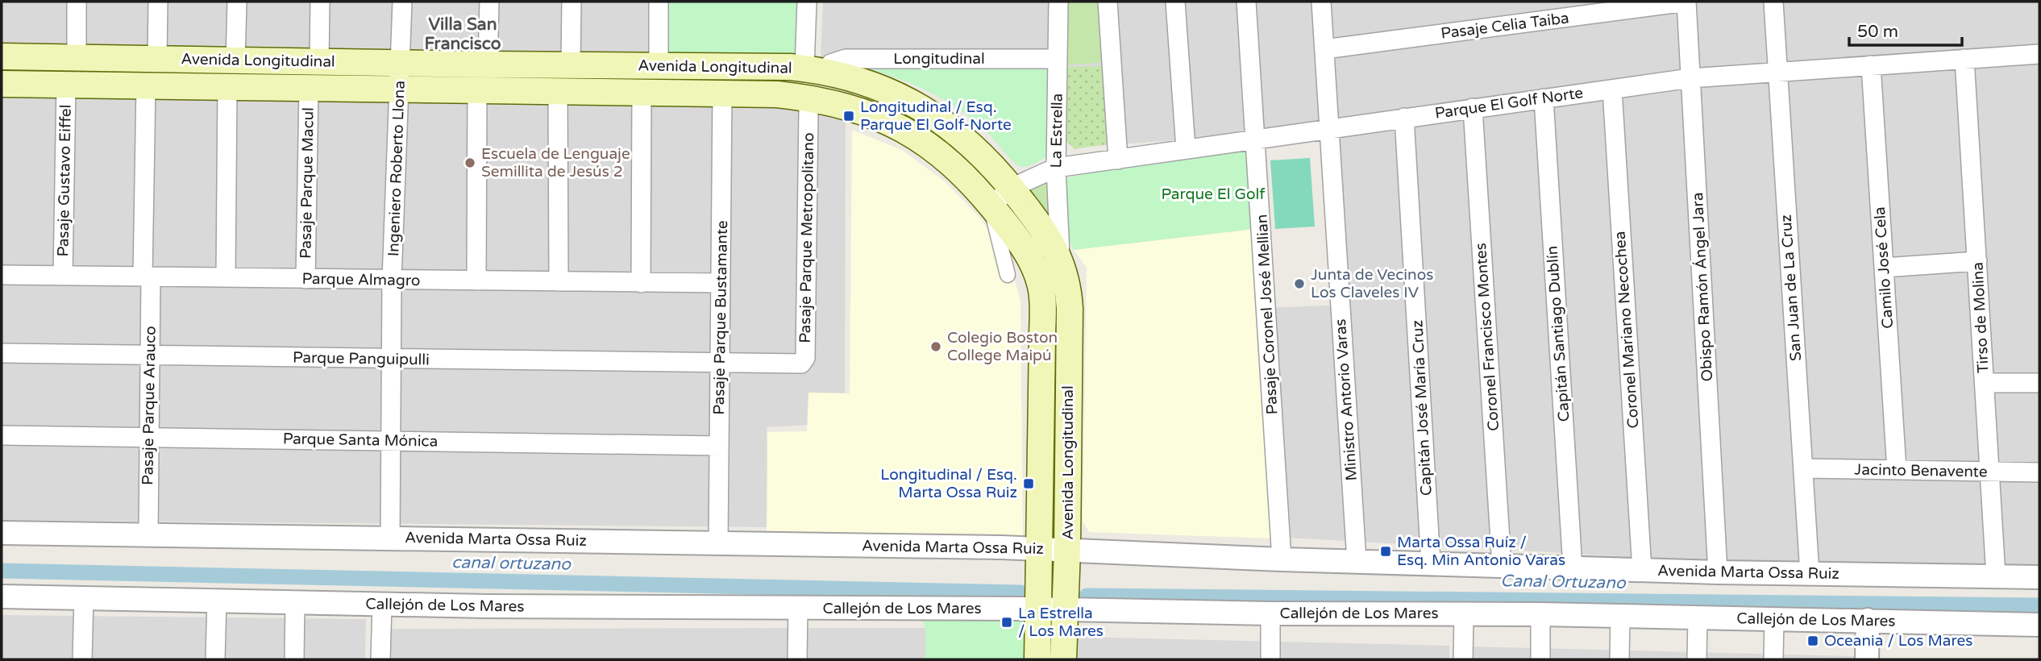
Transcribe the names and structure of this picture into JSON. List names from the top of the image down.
{
  "streets": {
    "main road": ["Avenida Longitudinal"],
    "street": [
      "Pasaje Celia Taiba",
      "Longitudinal",
      "Parque El Golf Norte",
      "La Estrella",
      "Ingeniero Roberto Llona",
      "Pasaje Gustavo Eiffel",
      "Pasaje Parque Macul",
      "Pasaje Parque Metropolitano",
      "Camilo José Cela",
      "Parque Almagro",
      "Obispo Ramón Ángel Jara",
      "San Juan de La Cruz",
      "Pasaje Coronel José Mellian",
      "Pasaje Parque Bustamante",
      "Tirso de Molina",
      "Coronel Mariano Necochea",
      "Capitán Santiago Dublín",
      "Coronel Francisco Montes",
      "Parque Panguipulli",
      "Ministro Antorio Varas",
      "Pasaje Parque Arauco",
      "Capitán José María Cruz",
      "Parque Santa Mónica",
      "Jacinto Benavente",
      "Avenida Marta Ossa Ruiz",
      "Callejón de Los Mares"
    ]
  },
  "crossings": [
    ["Pasaje Celia Taiba", "Obispo Ramón Ángel Jara"],
    ["Pasaje Celia Taiba", "Ministro Antorio Varas"],
    ["Longitudinal", "Avenida Longitudinal"],
    ["Longitudinal", "La Estrella"],
    ["Avenida Longitudinal", "Parque El Golf Norte"],
    ["Avenida Longitudinal", "La Estrella"],
    ["Avenida Longitudinal", "Ingeniero Roberto Llona"],
    ["Avenida Longitudinal", "Pasaje Gustavo Eiffel"],
    ["Avenida Longitudinal", "Pasaje Parque Macul"],
    ["Avenida Longitudinal", "Pasaje Parque Metropolitano"],
    ["Avenida Longitudinal", "Pasaje Parque Bustamante"],
    ["Avenida Longitudinal", "Pasaje Parque Arauco"],
    ["Avenida Longitudinal", "Avenida Marta Ossa Ruiz"],
    ["Avenida Longitudinal", "Callejón de Los Mares"],
    ["Parque El Golf Norte", "La Estrella"],
    ["Parque El Golf Norte", "Camilo José Cela"],
    ["Parque El Golf Norte", "Obispo Ramón Ángel Jara"],
    ["Parque El Golf Norte", "San Juan de La Cruz"],
    ["Parque El Golf Norte", "Pasaje Coronel José Mellian"],
    ["Parque El Golf Norte", "Tirso de Molina"],
    ["Parque El Golf Norte", "Coronel Mariano Necochea"],
    ["Parque El Golf Norte", "Capitán Santiago Dublín"],
    ["Parque El Golf Norte", "Coronel Francisco Montes"],
    ["Parque El Golf Norte", "Ministro Antorio Varas"],
    ["Parque El Golf Norte", "Capitán José María Cruz"],
    ["Ingeniero Roberto Llona", "Parque Almagro"],
    ["Ingeniero Roberto Llona", "Parque Panguipulli"],
    ["Ingeniero Roberto Llona", "Parque Santa Mónica"],
    ["Ingeniero Roberto Llona", "Avenida Marta Ossa Ruiz"],
    ["Pasaje Gustavo Eiffel", "Parque Almagro"],
    ["Pasaje Parque Macul", "Parque Almagro"],
    ["Pasaje Parque Metropolitano", "Pasaje Parque Bustamante"],
    ["Pasaje Parque Metropolitano", "Parque Panguipulli"],
    ["Camilo José Cela", "Jacinto Benavente"],
    ["Parque Almagro", "Pasaje Parque Bustamante"],
    ["Parque Almagro", "Pasaje Parque Arauco"],
    ["Obispo Ramón Ángel Jara", "Avenida Marta Ossa Ruiz"],
    ["San Juan de La Cruz", "Jacinto Benavente"],
    ["San Juan de La Cruz", "Avenida Marta Ossa Ruiz"],
    ["Pasaje Coronel José Mellian", "Avenida Marta Ossa Ruiz"],
    ["Pasaje Parque Bustamante", "Parque Panguipulli"],
    ["Pasaje Parque Bustamante", "Parque Santa Mónica"],
    ["Pasaje Parque Bustamante", "Avenida Marta Ossa Ruiz"],
    ["Tirso de Molina", "Jacinto Benavente"],
    ["Tirso de Molina", "Avenida Marta Ossa Ruiz"],
    ["Coronel Mariano Necochea", "Avenida Marta Ossa Ruiz"],
    ["Capitán Santiago Dublín", "Avenida Marta Ossa Ruiz"],
    ["Coronel Francisco Montes", "Avenida Marta Ossa Ruiz"],
    ["Parque Panguipulli", "Pasaje Parque Arauco"],
    ["Ministro Antorio Varas", "Avenida Marta Ossa Ruiz"],
    ["Pasaje Parque Arauco", "Parque Santa Mónica"],
    ["Pasaje Parque Arauco", "Avenida Marta Ossa Ruiz"],
    ["Capitán José María Cruz", "Avenida Marta Ossa Ruiz"]
  ],
  "districts": ["Villa San Francisco"],
  "water": ["canal ortuzano", "Canal Ortuzano"],
  "parks": ["Parque El Golf"],
  "places": {
    "transit": [
      "Longitudinal / Esq. Parque El Golf-Norte",
      "Longitudinal / Esq. Marta Ossa Ruiz",
      "Marta Ossa Ruíz / Esq. Min Antonio Varas",
      "La Estrella / Los Mares",
      "Oceania / Los Mares"
    ],
    "other": ["Escuela de Lenguaje Semillita de Jesús 2", "Junta de Vecinos Los Claveles IV", "Colegio Boston College Maipú"]
  },
  "scale_bar": "50 m"
}
